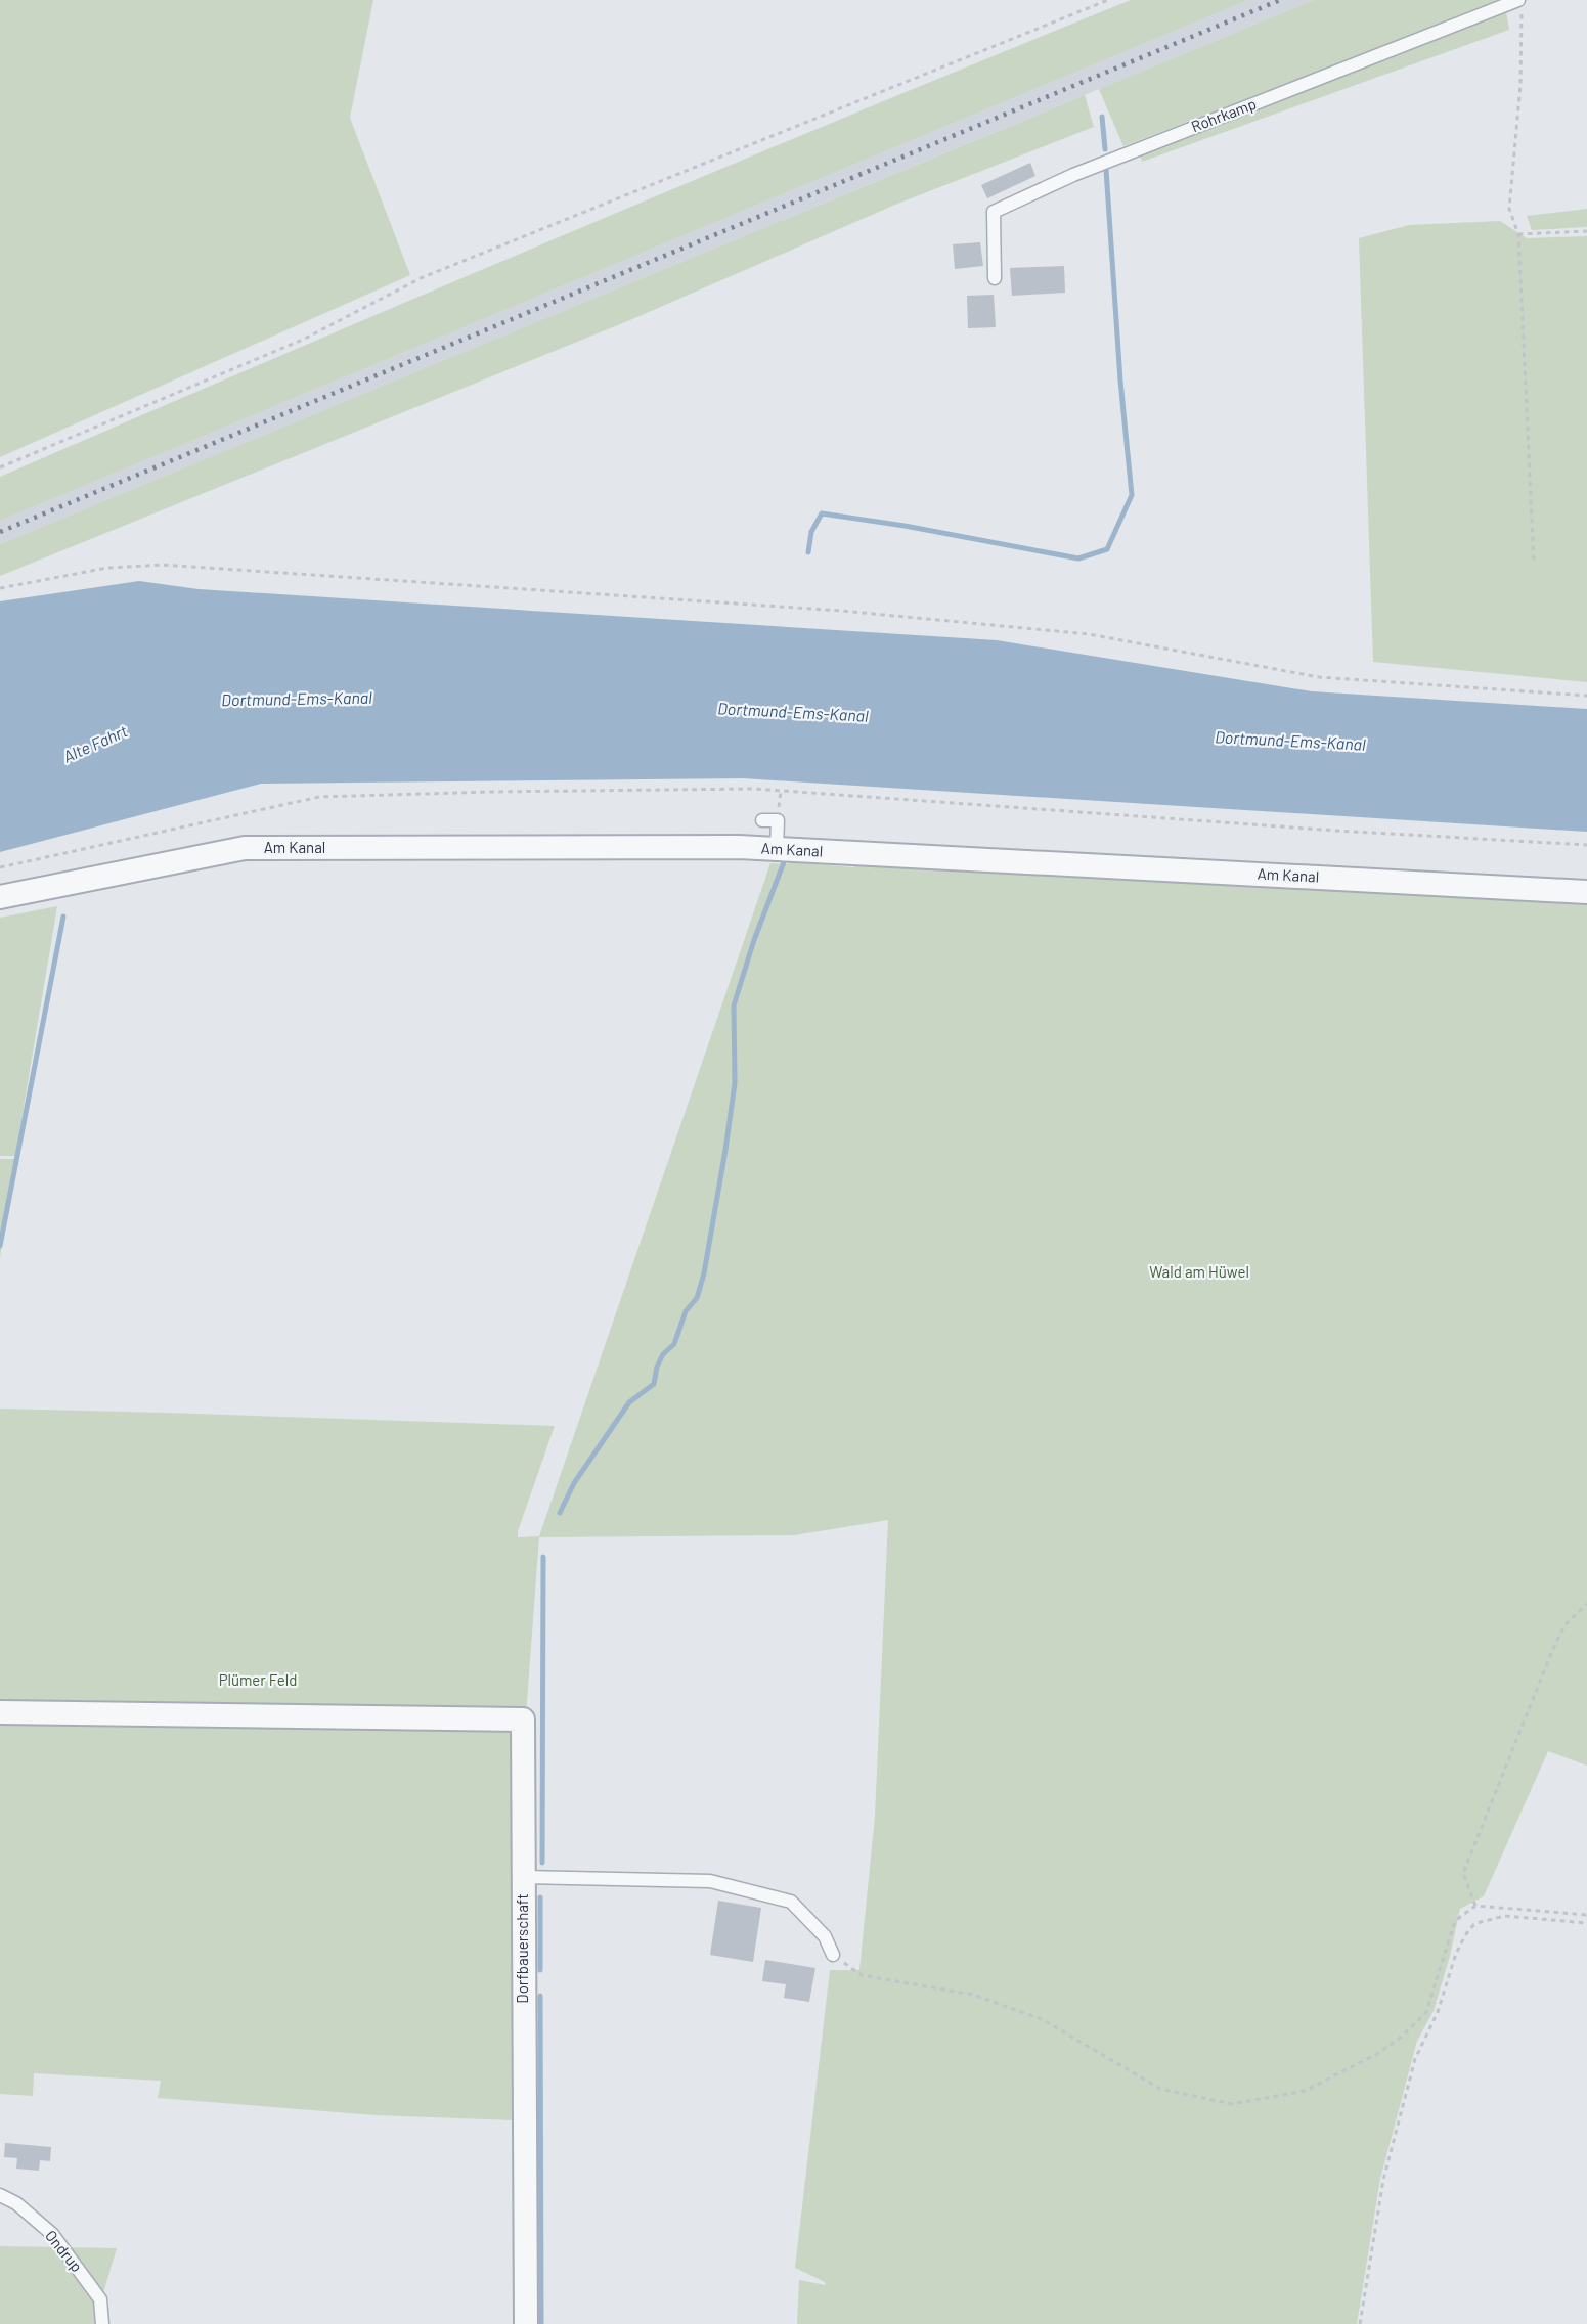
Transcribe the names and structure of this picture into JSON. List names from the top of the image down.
{
  "streets": {
    "street": ["Am Kanal", "Dorfbauerschaft"],
    "lane": ["Rohrkamp", "Ondrup"]
  },
  "water": ["Dortmund-Ems-Kanal", "Alte Fahrt"],
  "parks": ["Wald am Hüwel", "Plümer Feld"]
}
